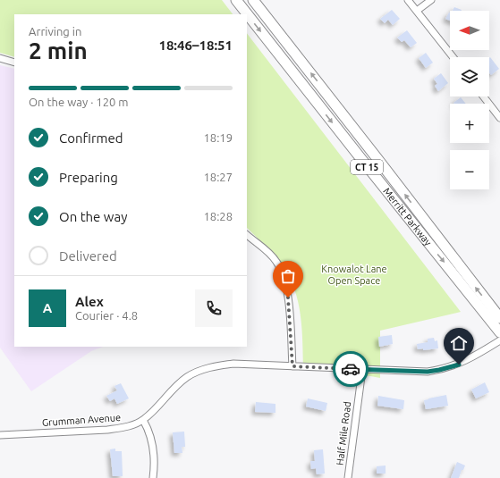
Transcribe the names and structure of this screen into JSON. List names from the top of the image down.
{
  "streets": {
    "highway": ["CT 15", "Merritt Parkway"],
    "street": ["Grumman Avenue", "Half Mile Road"]
  },
  "crossings": [
    ["Grumman Avenue", "Half Mile Road"]
  ],
  "parks": ["Knowalot Lane Open Space"],
  "north": "left",
  "page": {
    "map_buttons": ["+", "−"],
    "heading": ["2 min", "Arriving in", "18:46–18:51"],
    "panel": ["Alex", "Courier · 4.8"],
    "bar": "On the way · 120 m",
    "list": [
      ["Confirmed", "18:19"],
      ["Preparing", "18:27"],
      ["On the way", "18:28"],
      "Delivered"
    ],
    "round": "A"
  }
}
